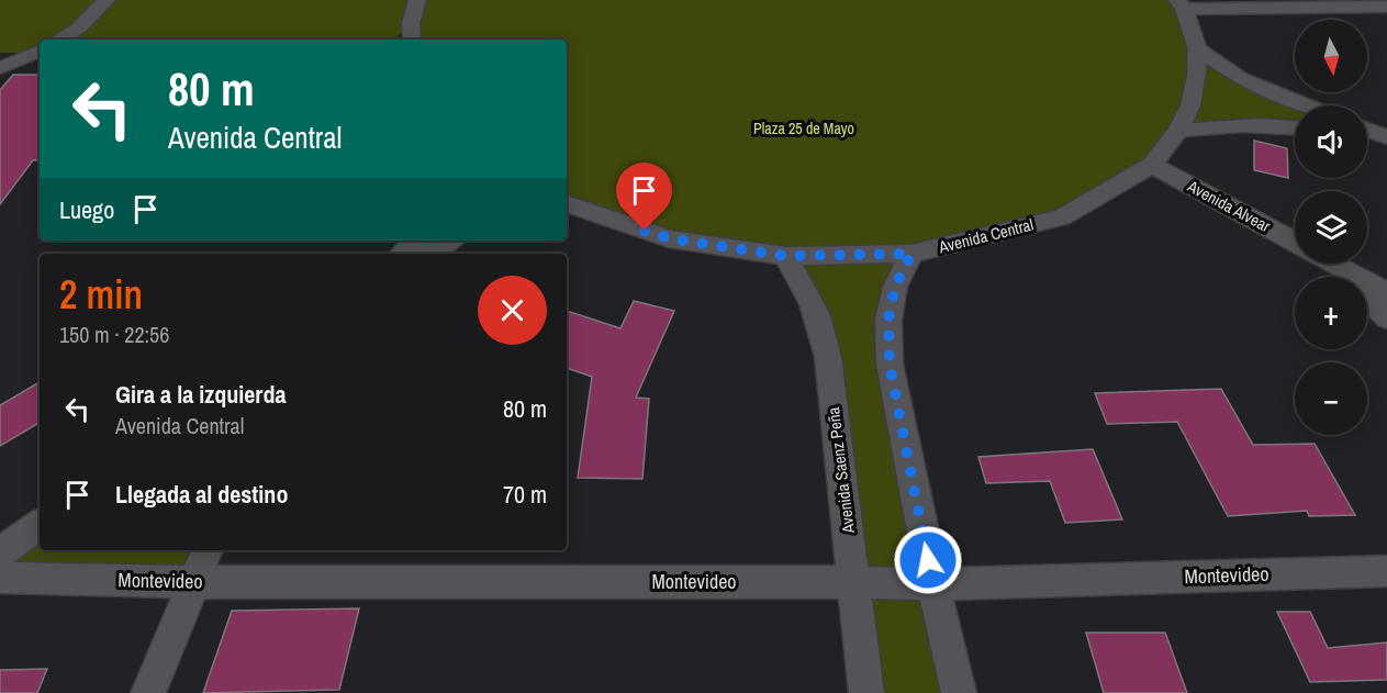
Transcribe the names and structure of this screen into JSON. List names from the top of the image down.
{
  "streets": {
    "street": [
      "Avenida Alvear",
      "Avenida Central",
      "Avenida Saenz Peña",
      "Montevideo"
    ]
  },
  "crossings": [
    ["Avenida Alvear", "Avenida Central"],
    ["Avenida Central", "Avenida Saenz Peña"],
    ["Avenida Saenz Peña", "Montevideo"]
  ],
  "parks": ["Plaza 25 de Mayo"],
  "north": "bottom",
  "page": {
    "map_buttons": ["+", "−"],
    "turn": ["80 m", "Avenida Central"],
    "then": "Luego",
    "heading": ["2 min", "150 m · 22:56"],
    "list": [
      {
        "name": "Gira a la izquierda",
        "note": "Avenida Central",
        "value": "80 m"
      },
      {
        "name": "Llegada al destino",
        "value": "70 m"
      }
    ]
  }
}
